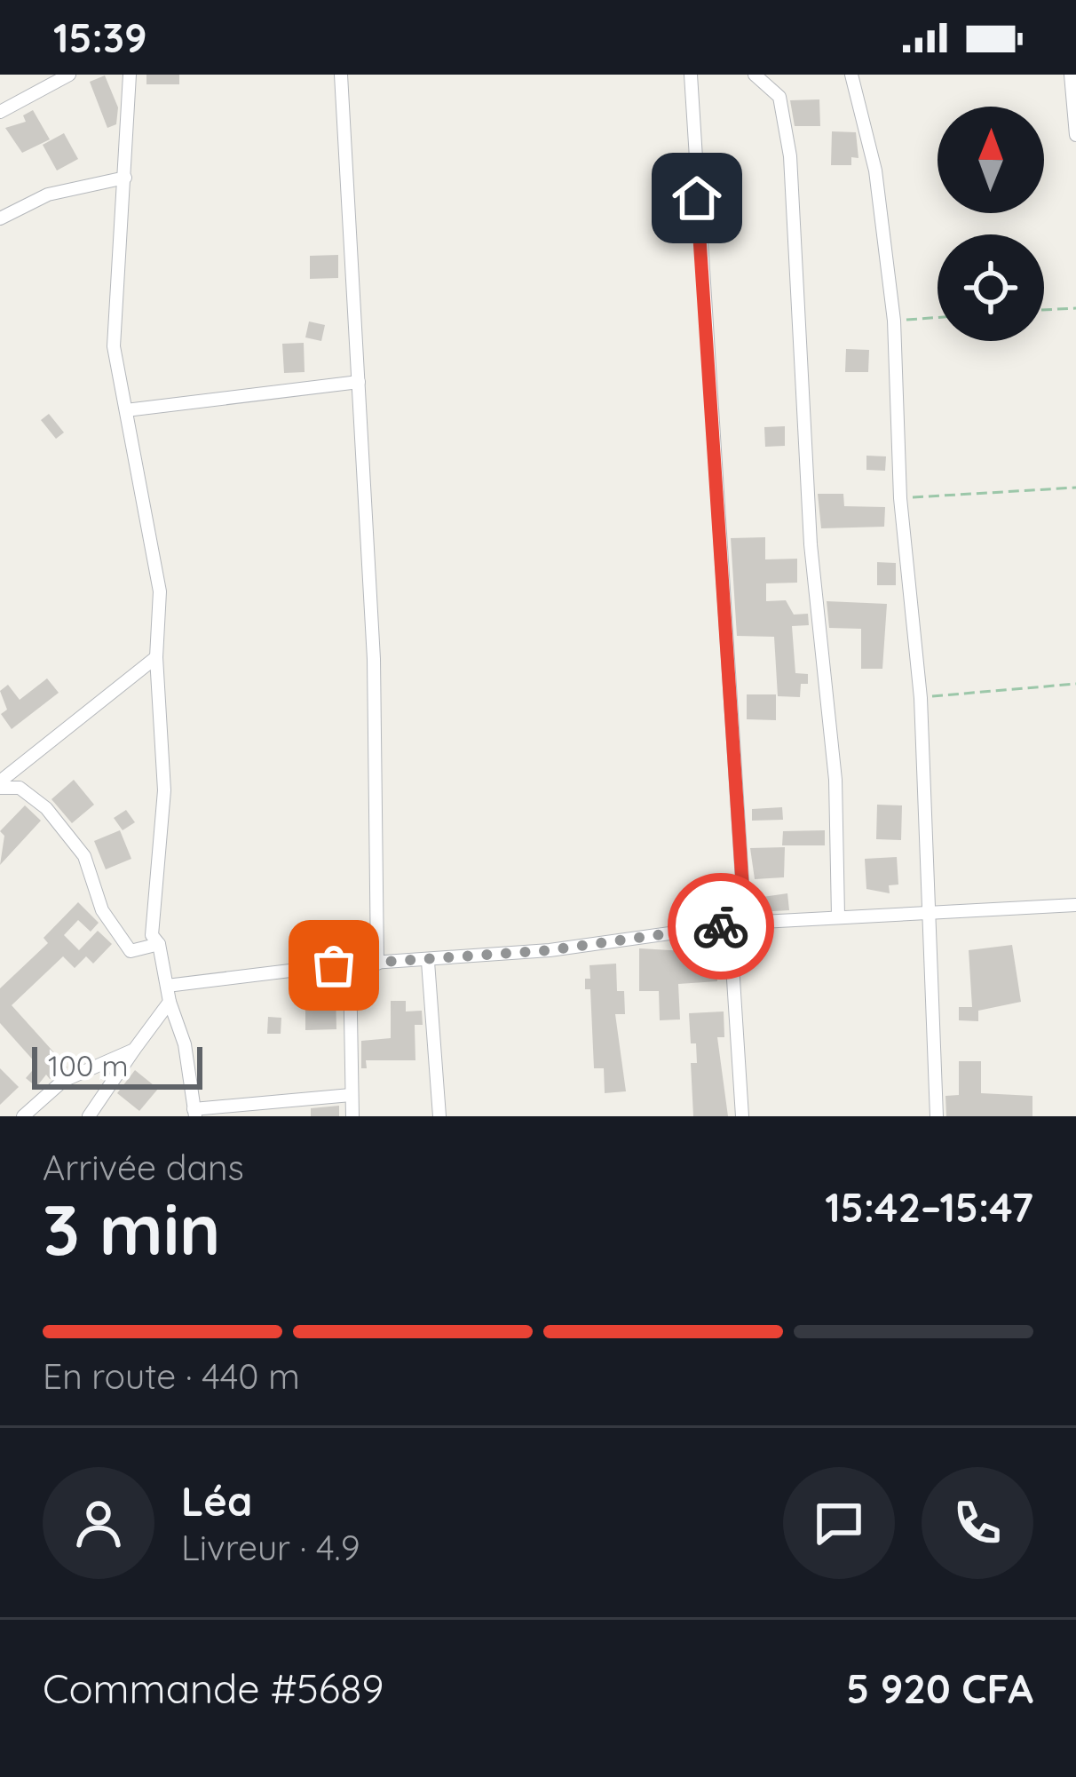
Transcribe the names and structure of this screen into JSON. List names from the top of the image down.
{
  "scale_bar": "100 m",
  "north": "top",
  "page": {
    "status": "15:39",
    "scale": "100 m",
    "heading": ["3 min", "Arrivée dans", "15:42–15:47"],
    "panel": [
      "Léa",
      "Livreur · 4.9",
      "Commande #5689",
      "5 920 CFA"
    ],
    "bar": "En route · 440 m"
  }
}
